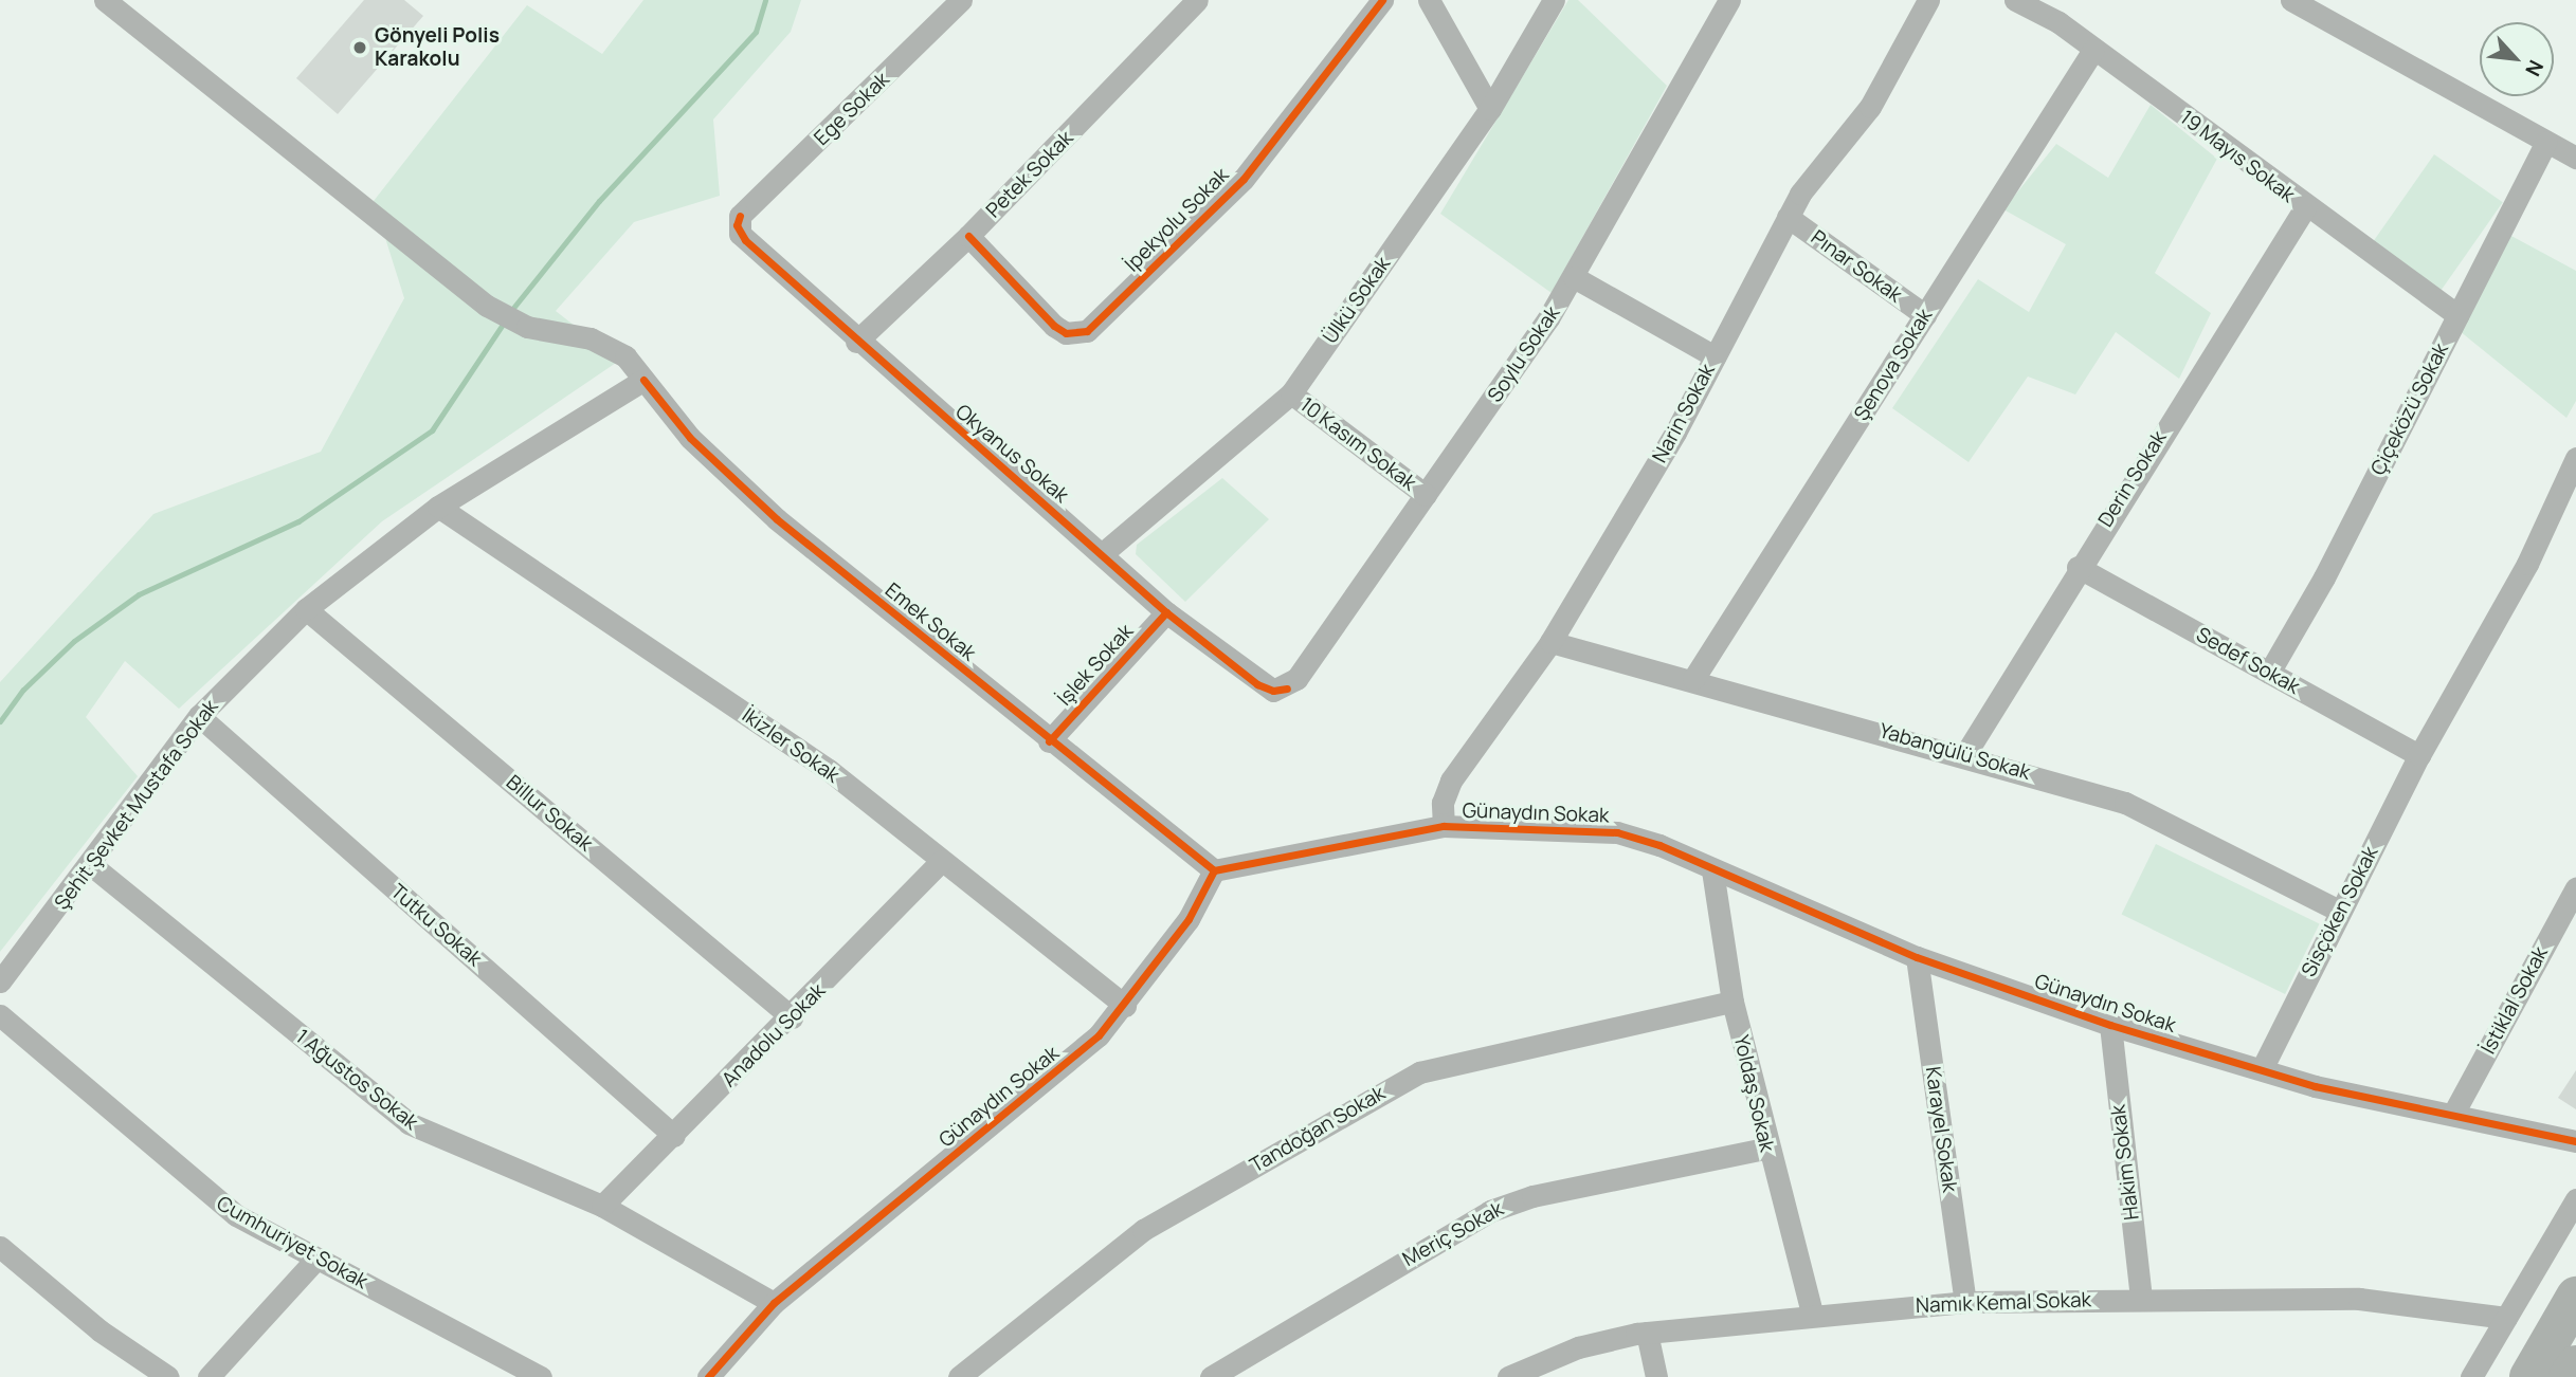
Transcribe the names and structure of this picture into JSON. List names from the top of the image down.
{
  "streets": {
    "street": [
      "Ege Sokak",
      "19 Mayıs Sokak",
      "Petek Sokak",
      "İpekyolu Sokak",
      "Pınar Sokak",
      "Ülkü Sokak",
      "Soylu Sokak",
      "Şenova Sokak",
      "Çiçeközü Sokak",
      "Narin Sokak",
      "10 Kasım Sokak",
      "Okyanus Sokak",
      "Derin Sokak",
      "Emek Sokak",
      "Sedef Sokak",
      "İşlek Sokak",
      "İkizler Sokak",
      "Yabangülü Sokak",
      "Şehit Şevket Mustafa Sokak",
      "Billur Sokak",
      "Günaydın Sokak",
      "Sisçöken Sokak",
      "Tutku Sokak",
      "İstiklal Sokak",
      "Anadolu Sokak",
      "1 Ağustos Sokak",
      "Yoldaş Sokak",
      "Tandoğan Sokak",
      "Karayel Sokak",
      "Hakim Sokak",
      "Meriç Sokak",
      "Cumhuriyet Sokak",
      "Namık Kemal Sokak"
    ]
  },
  "crossings": [
    ["Ege Sokak", "Okyanus Sokak"],
    ["19 Mayıs Sokak", "Şenova Sokak"],
    ["19 Mayıs Sokak", "Çiçeközü Sokak"],
    ["19 Mayıs Sokak", "Derin Sokak"],
    ["Petek Sokak", "İpekyolu Sokak"],
    ["Petek Sokak", "Okyanus Sokak"],
    ["Pınar Sokak", "Şenova Sokak"],
    ["Pınar Sokak", "Narin Sokak"],
    ["Ülkü Sokak", "10 Kasım Sokak"],
    ["Ülkü Sokak", "Okyanus Sokak"],
    ["Soylu Sokak", "10 Kasım Sokak"],
    ["Soylu Sokak", "Okyanus Sokak"],
    ["Şenova Sokak", "Yabangülü Sokak"],
    ["Çiçeközü Sokak", "Sedef Sokak"],
    ["Narin Sokak", "Yabangülü Sokak"],
    ["Narin Sokak", "Günaydın Sokak"],
    ["Okyanus Sokak", "İşlek Sokak"],
    ["Derin Sokak", "Sedef Sokak"],
    ["Derin Sokak", "Yabangülü Sokak"],
    ["Emek Sokak", "İşlek Sokak"],
    ["Emek Sokak", "Şehit Şevket Mustafa Sokak"],
    ["Emek Sokak", "Günaydın Sokak"],
    ["Sedef Sokak", "Sisçöken Sokak"],
    ["İkizler Sokak", "Şehit Şevket Mustafa Sokak"],
    ["İkizler Sokak", "Günaydın Sokak"],
    ["İkizler Sokak", "Anadolu Sokak"],
    ["Yabangülü Sokak", "Sisçöken Sokak"],
    ["Şehit Şevket Mustafa Sokak", "Billur Sokak"],
    ["Şehit Şevket Mustafa Sokak", "Tutku Sokak"],
    ["Şehit Şevket Mustafa Sokak", "1 Ağustos Sokak"],
    ["Billur Sokak", "Anadolu Sokak"],
    ["Günaydın Sokak", "Sisçöken Sokak"],
    ["Günaydın Sokak", "İstiklal Sokak"],
    ["Günaydın Sokak", "1 Ağustos Sokak"],
    ["Günaydın Sokak", "Yoldaş Sokak"],
    ["Günaydın Sokak", "Karayel Sokak"],
    ["Günaydın Sokak", "Hakim Sokak"],
    ["Tutku Sokak", "Anadolu Sokak"],
    ["Anadolu Sokak", "1 Ağustos Sokak"],
    ["Yoldaş Sokak", "Tandoğan Sokak"],
    ["Yoldaş Sokak", "Meriç Sokak"],
    ["Yoldaş Sokak", "Namık Kemal Sokak"],
    ["Karayel Sokak", "Namık Kemal Sokak"],
    ["Hakim Sokak", "Namık Kemal Sokak"]
  ],
  "places": ["Gönyeli Polis Karakolu"],
  "north": "bottom right"
}
